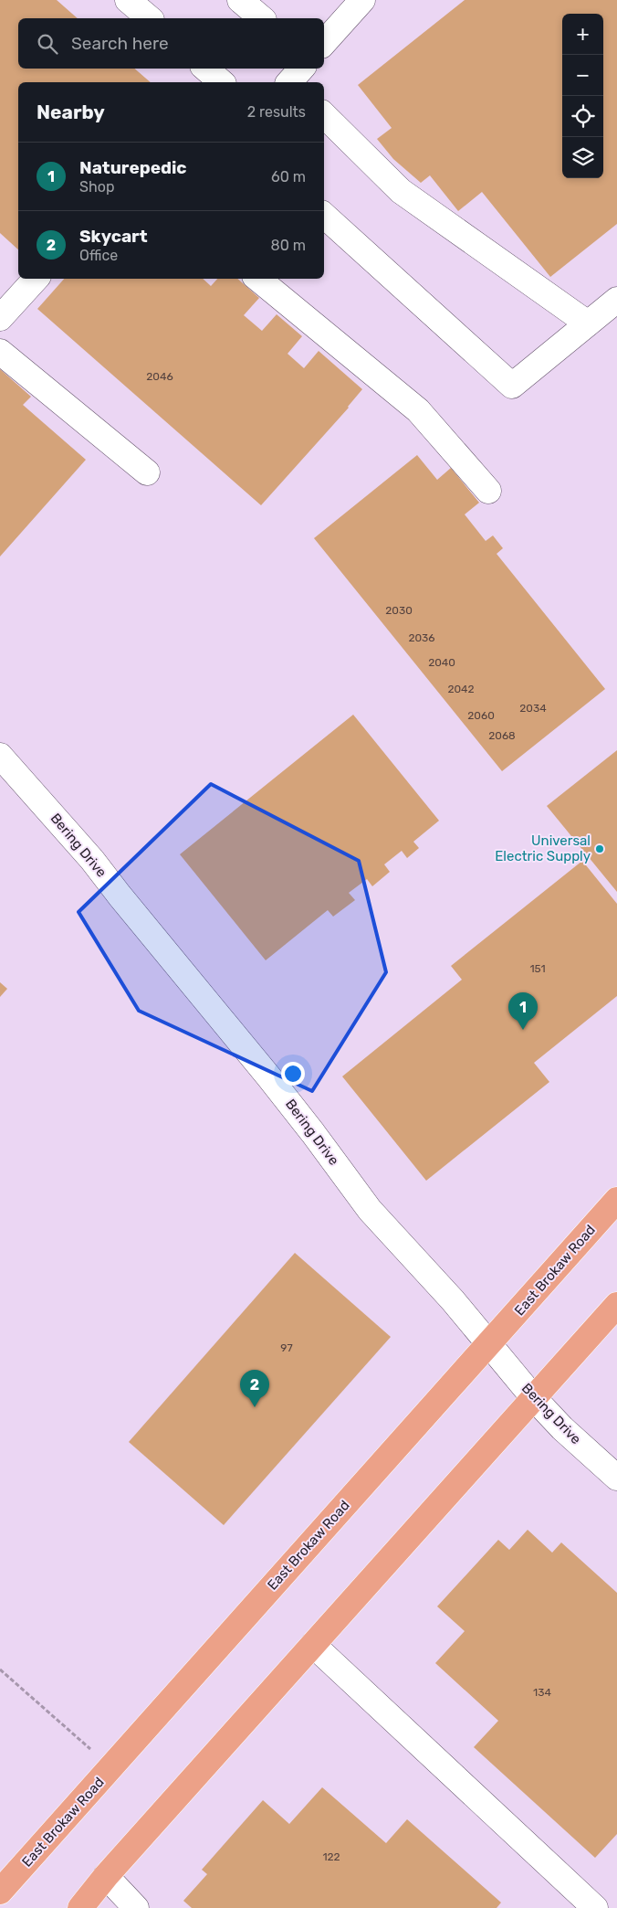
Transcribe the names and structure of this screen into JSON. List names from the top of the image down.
{
  "streets": {
    "main road": ["East Brokaw Road"],
    "street": ["Bering Drive"]
  },
  "crossings": [
    ["Bering Drive", "East Brokaw Road"]
  ],
  "places": ["Universal Electric Supply"],
  "house_numbers": [
    "2046",
    "2030",
    "2036",
    "2040",
    "2042",
    "2034",
    "2060",
    "2068",
    "151",
    "97",
    "134",
    "122"
  ],
  "page": {
    "map_buttons": ["+", "−"],
    "search": "Search here",
    "heading": ["Nearby", "2 results"],
    "list": [
      {
        "mark": "1",
        "name": "Naturepedic",
        "note": "Shop",
        "value": "60 m"
      },
      {
        "mark": "2",
        "name": "Skycart",
        "note": "Office",
        "value": "80 m"
      }
    ],
    "pins": ["1", "2"]
  }
}
